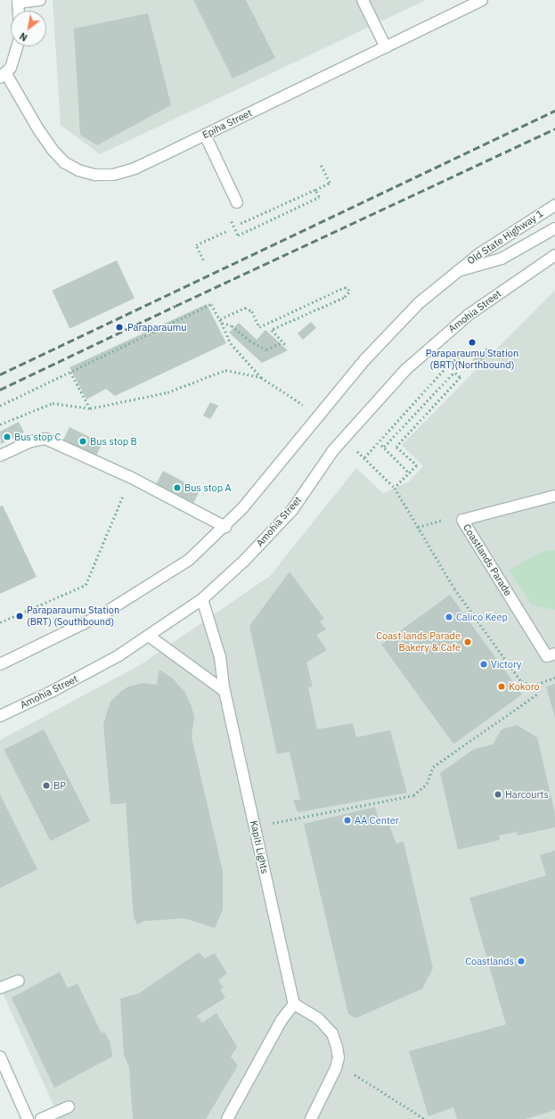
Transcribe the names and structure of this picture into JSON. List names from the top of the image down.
{
  "streets": {
    "main road": [
      "Epiha Street",
      "Old State Highway 1",
      "Amohia Street",
      "Coastlands Parade",
      "Kapiti Lights"
    ]
  },
  "crossings": [
    ["Amohia Street", "Kapiti Lights"]
  ],
  "places": [
    "Paraparaumu",
    "Paraparaumu Station (BRT)(Northbound)",
    "Bus stop C",
    "Bus stop B",
    "Bus stop A",
    "Paraparaumu Station (BRT) (Southbound)",
    "Calico Keep",
    "Coast lands Parade Bakery & Cafe",
    "Victory",
    "Kokoro",
    "BP",
    "Harcourts",
    "AA Center",
    "Coastlands"
  ],
  "north": "bottom left"
}
